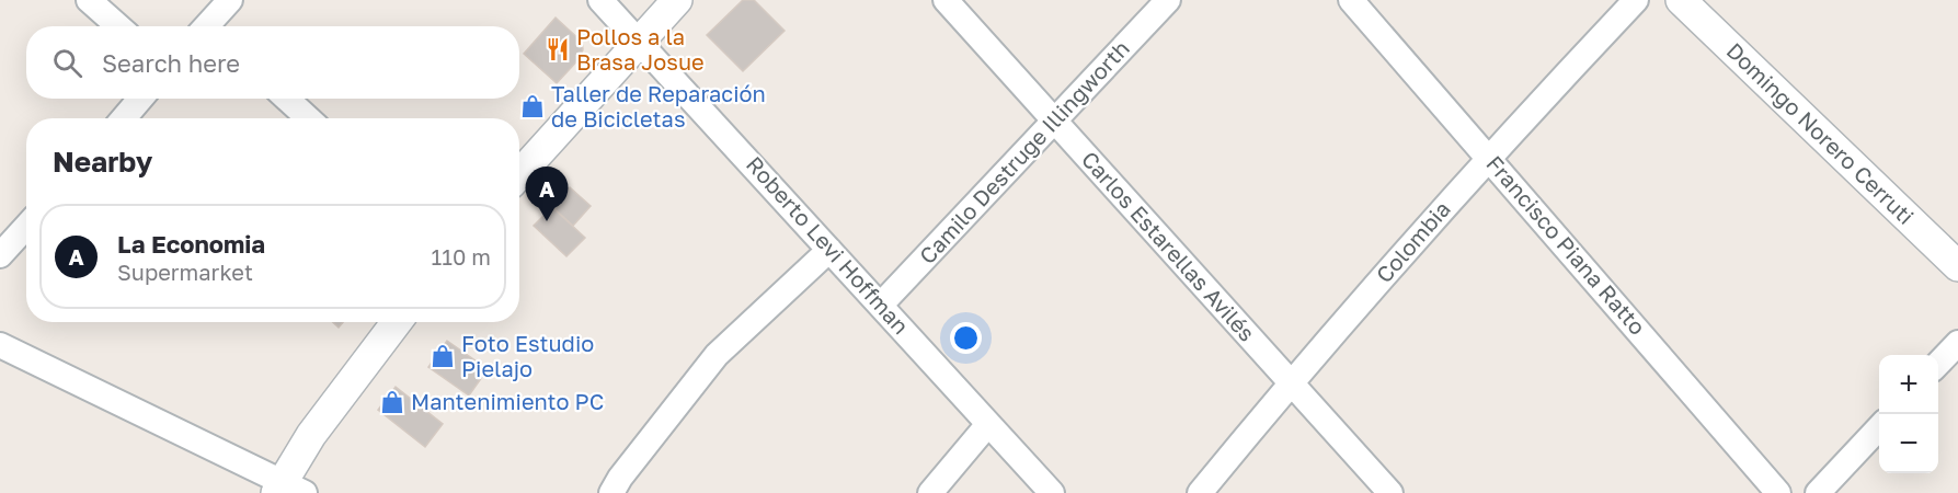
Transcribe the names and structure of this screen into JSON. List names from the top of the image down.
{
  "streets": {
    "street": [
      "Domingo Norero Cerruti",
      "Camilo Destruge Illingworth",
      "Colombia",
      "Roberto Levi Hoffman",
      "Francisco Piana Ratto",
      "Carlos Estarellas Avilés"
    ]
  },
  "crossings": [
    ["Camilo Destruge Illingworth", "Roberto Levi Hoffman"],
    ["Camilo Destruge Illingworth", "Carlos Estarellas Avilés"],
    ["Colombia", "Francisco Piana Ratto"],
    ["Colombia", "Carlos Estarellas Avilés"]
  ],
  "places": {
    "restaurant": ["Pollos a la Brasa Josue"],
    "shop": ["Taller de Reparación de Bicicletas", "Foto Estudio Pielajo", "Mantenimiento PC"]
  },
  "page": {
    "search": "Search here",
    "heading": "Nearby",
    "pins": "A",
    "list": [
      {
        "mark": "A",
        "name": "La Economia",
        "note": "Supermarket",
        "value": "110 m"
      }
    ],
    "map_buttons": ["+", "−"]
  }
}
